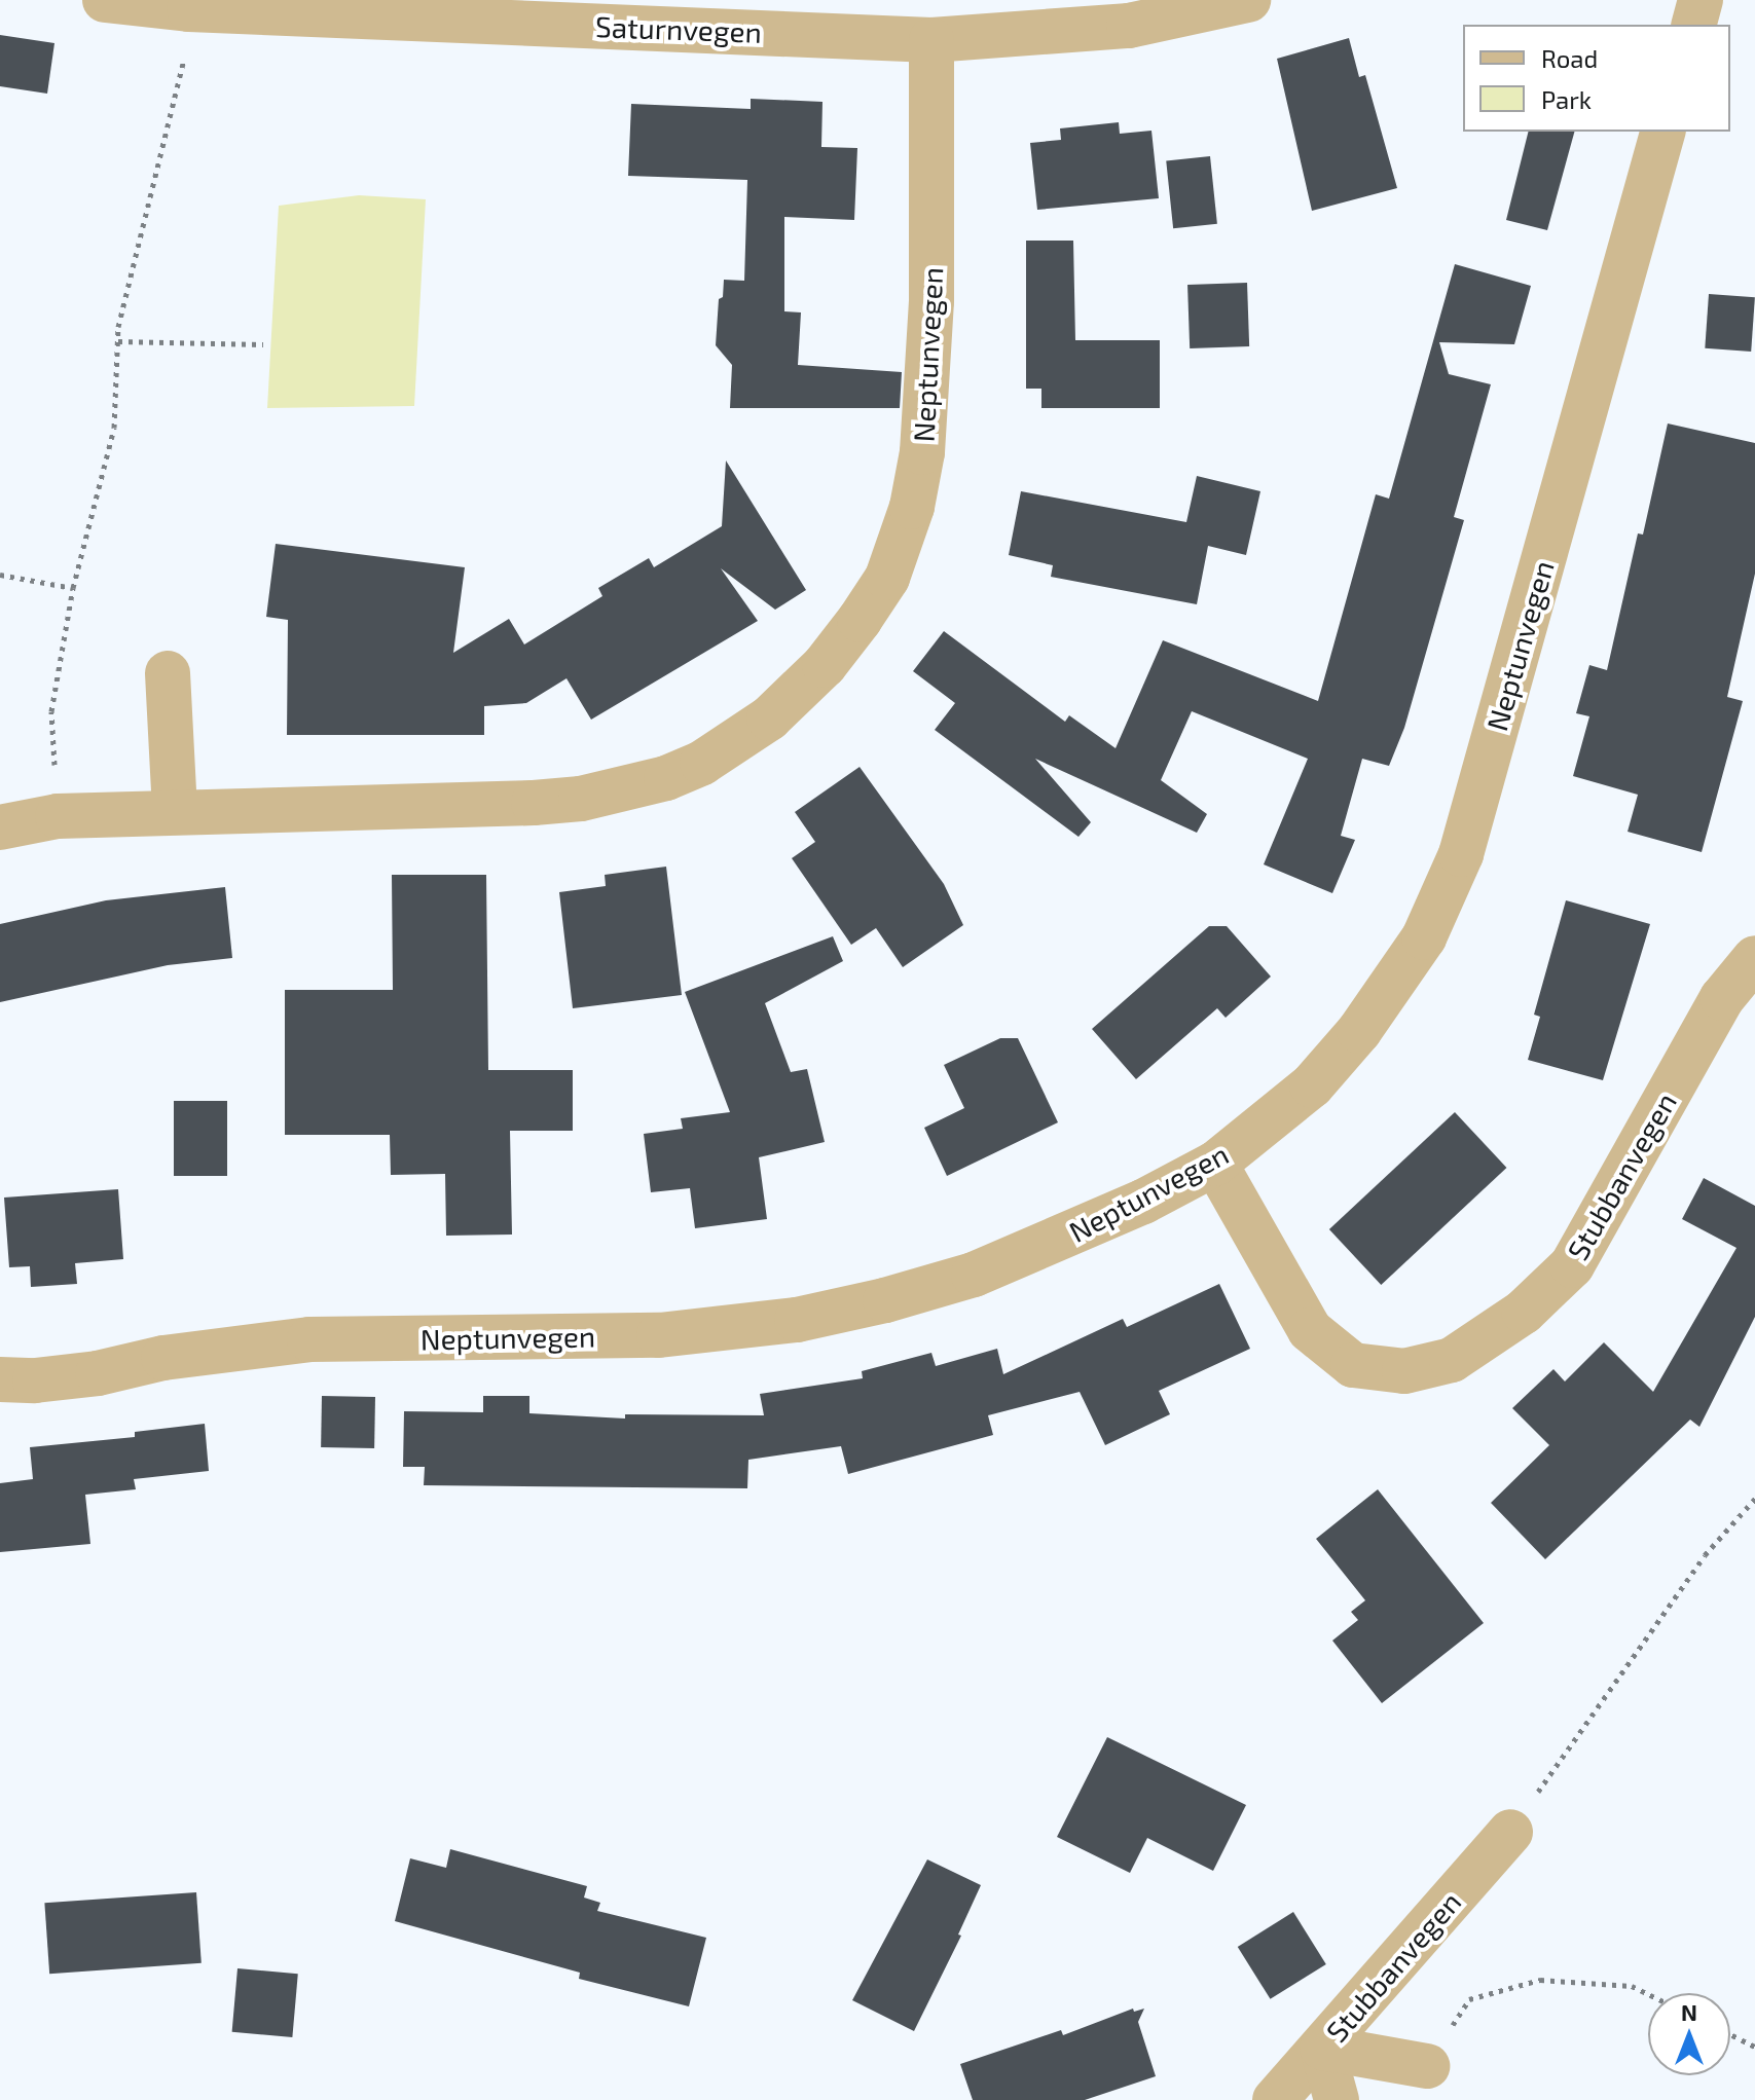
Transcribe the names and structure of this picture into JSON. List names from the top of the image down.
{
  "streets": {
    "street": ["Saturnvegen", "Neptunvegen", "Stubbanvegen"]
  },
  "crossings": [
    ["Saturnvegen", "Neptunvegen"],
    ["Neptunvegen", "Stubbanvegen"]
  ],
  "legend": ["Road", "Park"],
  "north": "top"
}
